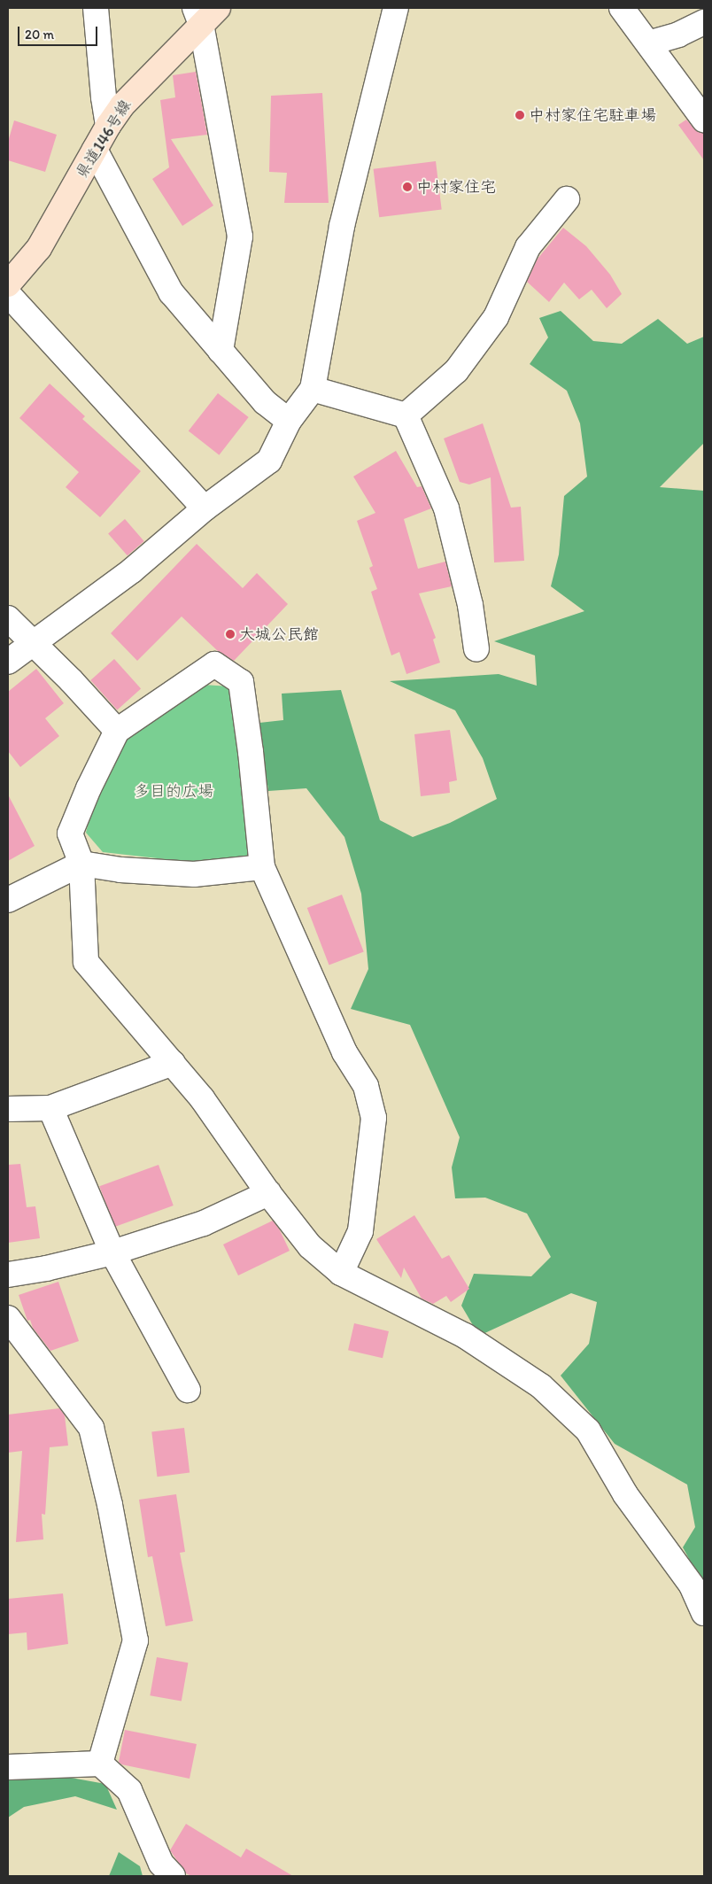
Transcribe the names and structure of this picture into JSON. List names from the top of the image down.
{
  "streets": {
    "main road": ["県道146号線"]
  },
  "parks": ["多目的広場"],
  "places": ["中村家住宅駐車場", "中村家住宅", "大城公民館"],
  "scale_bar": "20 m"
}
